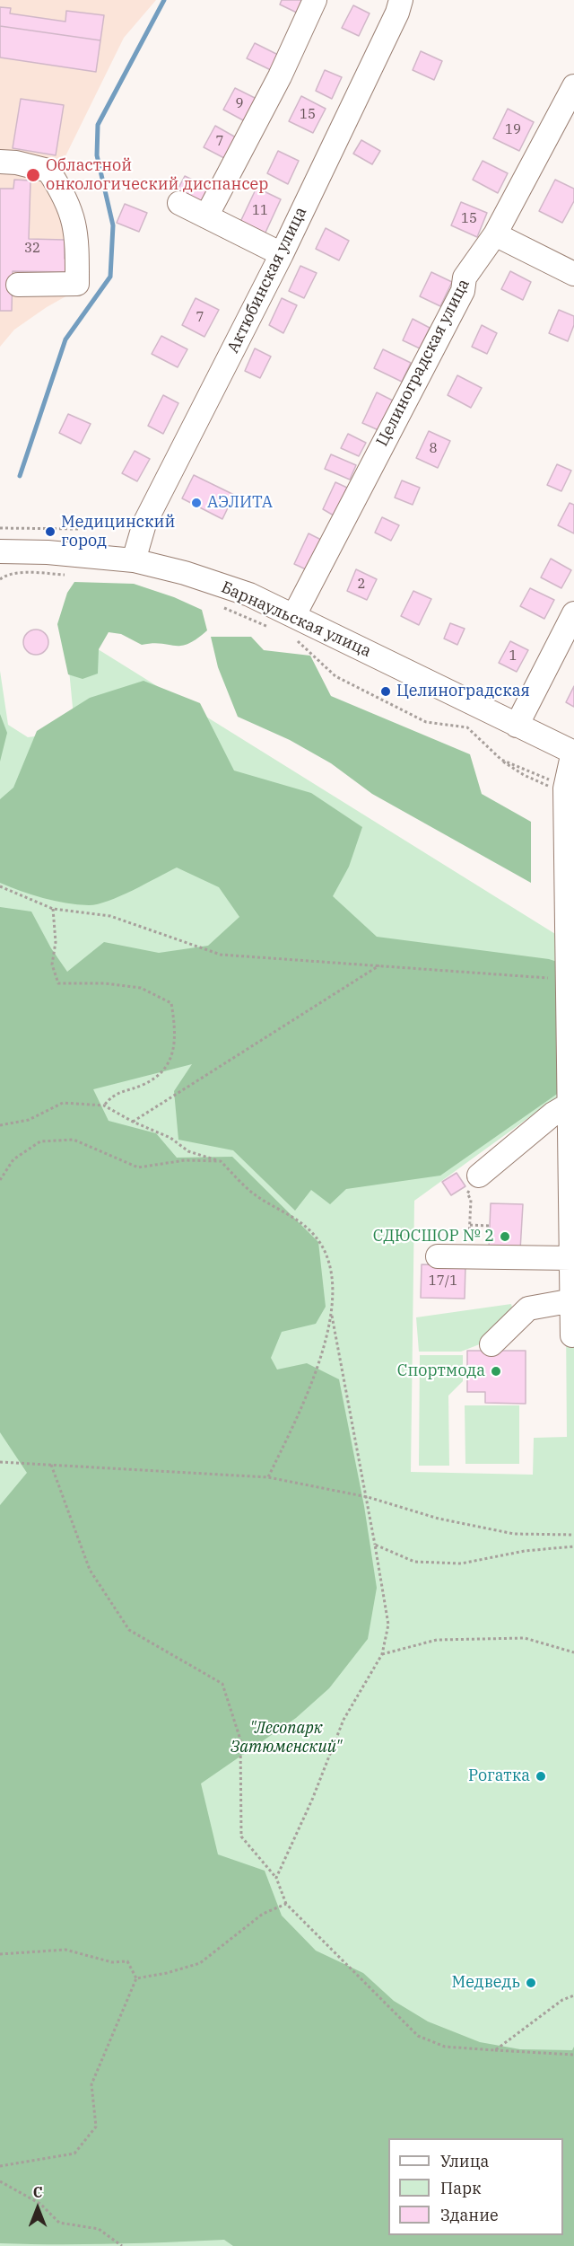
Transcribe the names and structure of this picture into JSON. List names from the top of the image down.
{
  "streets": {
    "street": ["Актюбинская улица", "Целиноградская улица", "Барнаульская улица"]
  },
  "crossings": [
    ["Актюбинская улица", "Барнаульская улица"],
    ["Целиноградская улица", "Барнаульская улица"]
  ],
  "parks": ["\"Лесопарк Затюменский\""],
  "places": [
    "Областной онкологический диспансер",
    "АЭЛИТА",
    "Медицинский город",
    "Целиноградская",
    "СДЮСШОР № 2",
    "Спортмода",
    "Рогатка",
    "Медведь"
  ],
  "house_numbers": [
    "9",
    "15",
    "19",
    "7",
    "11",
    "15",
    "32",
    "7",
    "8",
    "2",
    "1",
    "17/1"
  ],
  "legend": ["Улица", "Парк", "Здание"],
  "north": "top"
}
